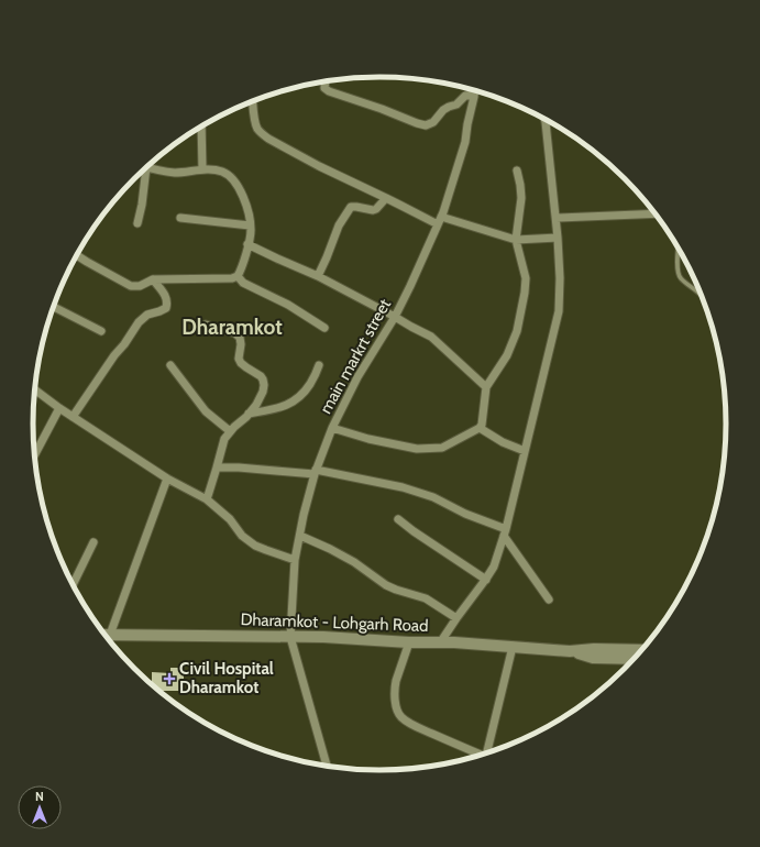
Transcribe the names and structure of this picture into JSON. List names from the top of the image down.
{
  "streets": {
    "street": ["main markrt street", "Dharamkot - Lohgarh Road"]
  },
  "crossings": [
    ["main markrt street", "Dharamkot - Lohgarh Road"]
  ],
  "districts": ["Dharamkot"],
  "places": {
    "health": ["Civil Hospital Dharamkot"]
  },
  "north": "top"
}
